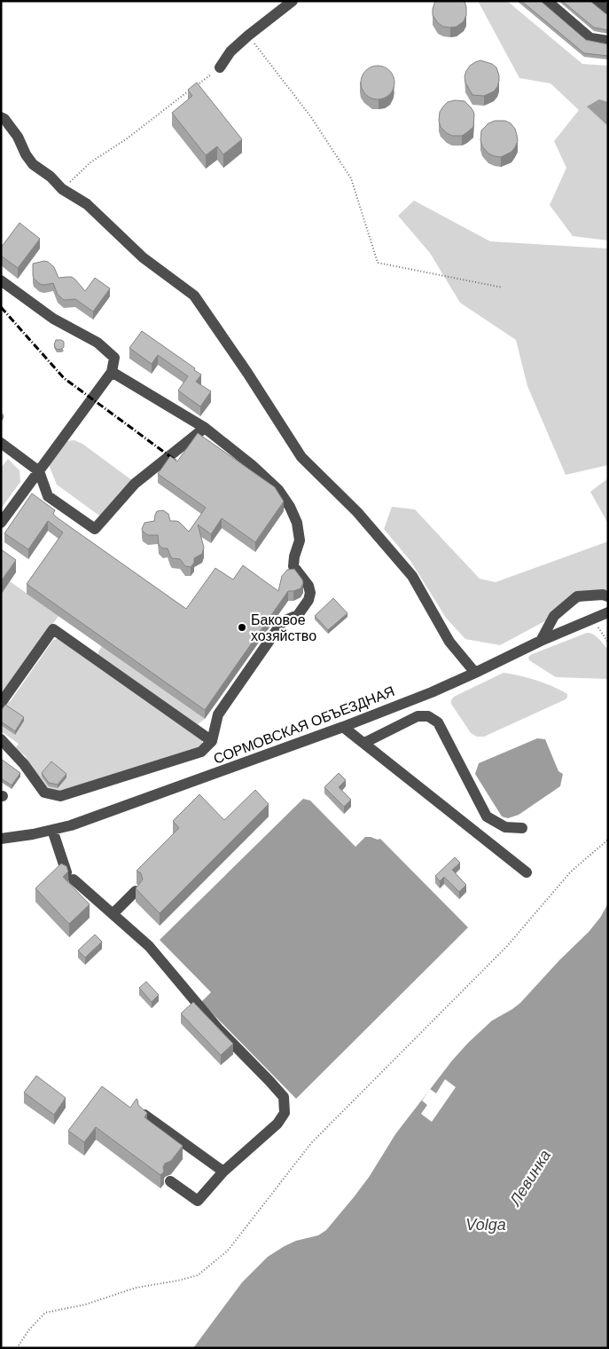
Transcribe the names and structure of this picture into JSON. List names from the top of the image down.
{
  "streets": {
    "street": ["СОРМОВСКАЯ ОБЪЕЗДНАЯ"]
  },
  "water": ["Левинка", "Volga"],
  "places": ["Баковое хозяйство"]
}
